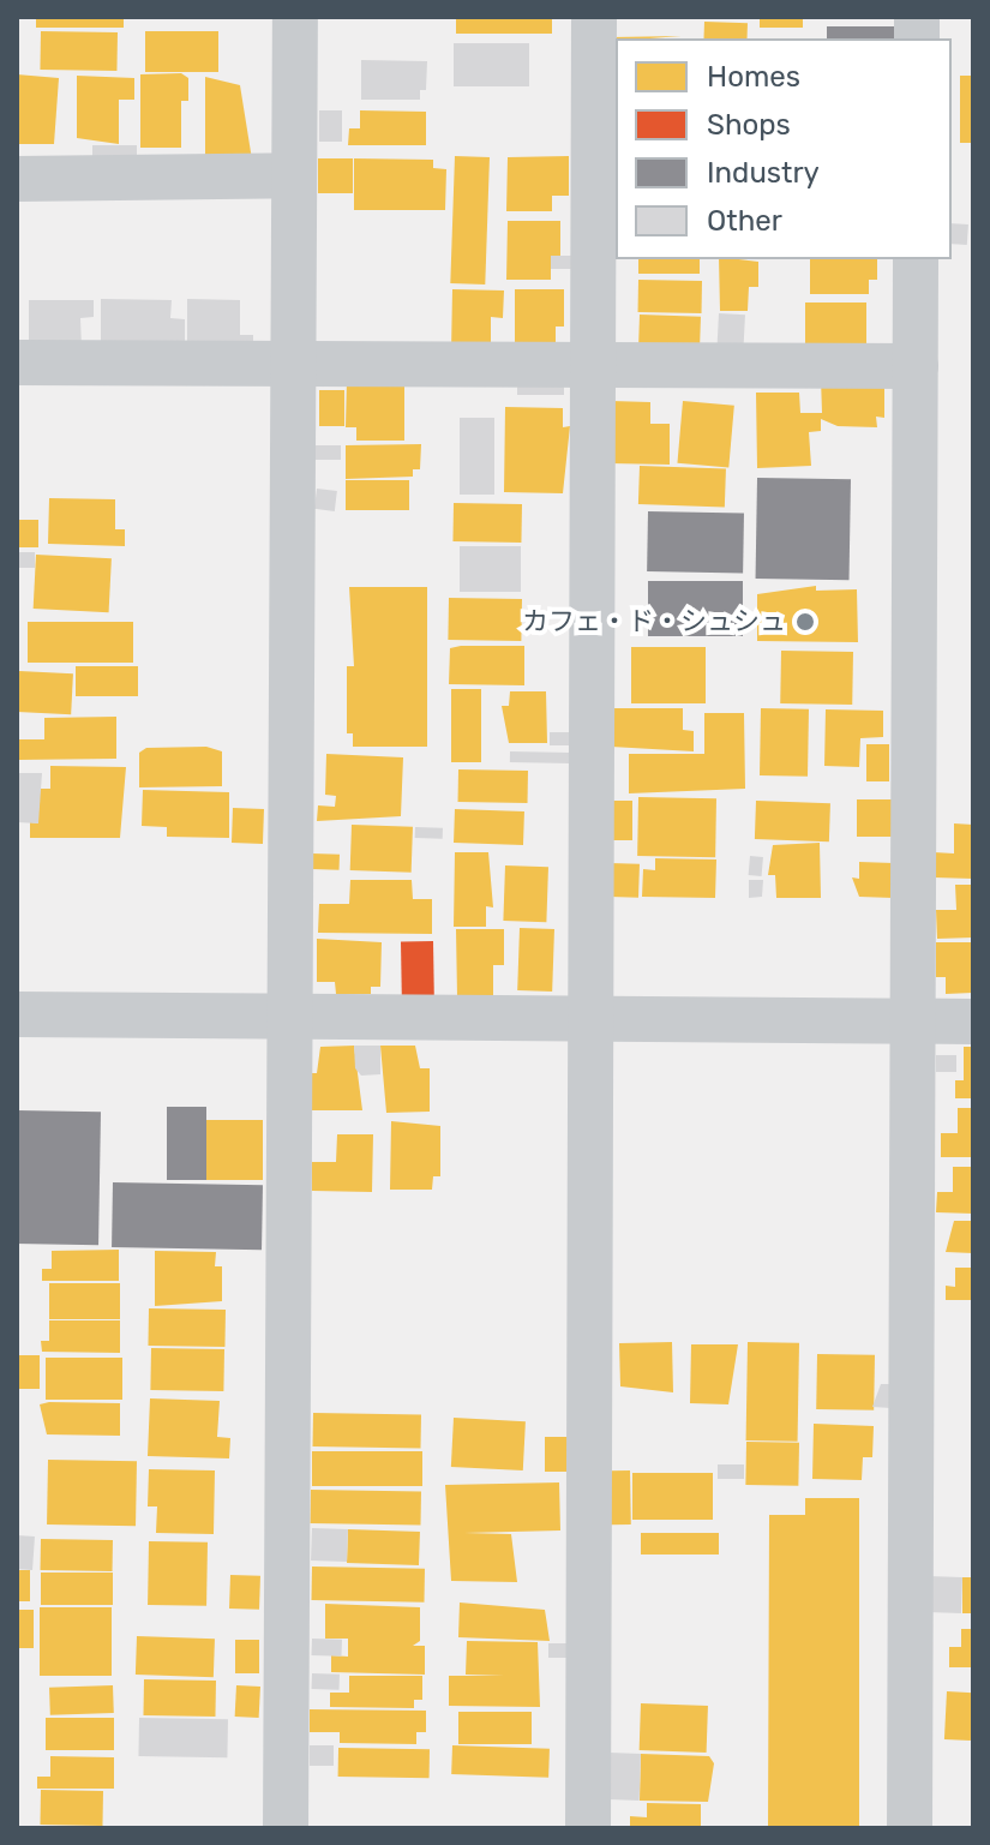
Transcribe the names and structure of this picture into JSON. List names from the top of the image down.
{
  "places": ["カフェ・ド・シュシュ"],
  "legend": [
    "Homes",
    "Shops",
    "Industry",
    "Other"
  ]
}
